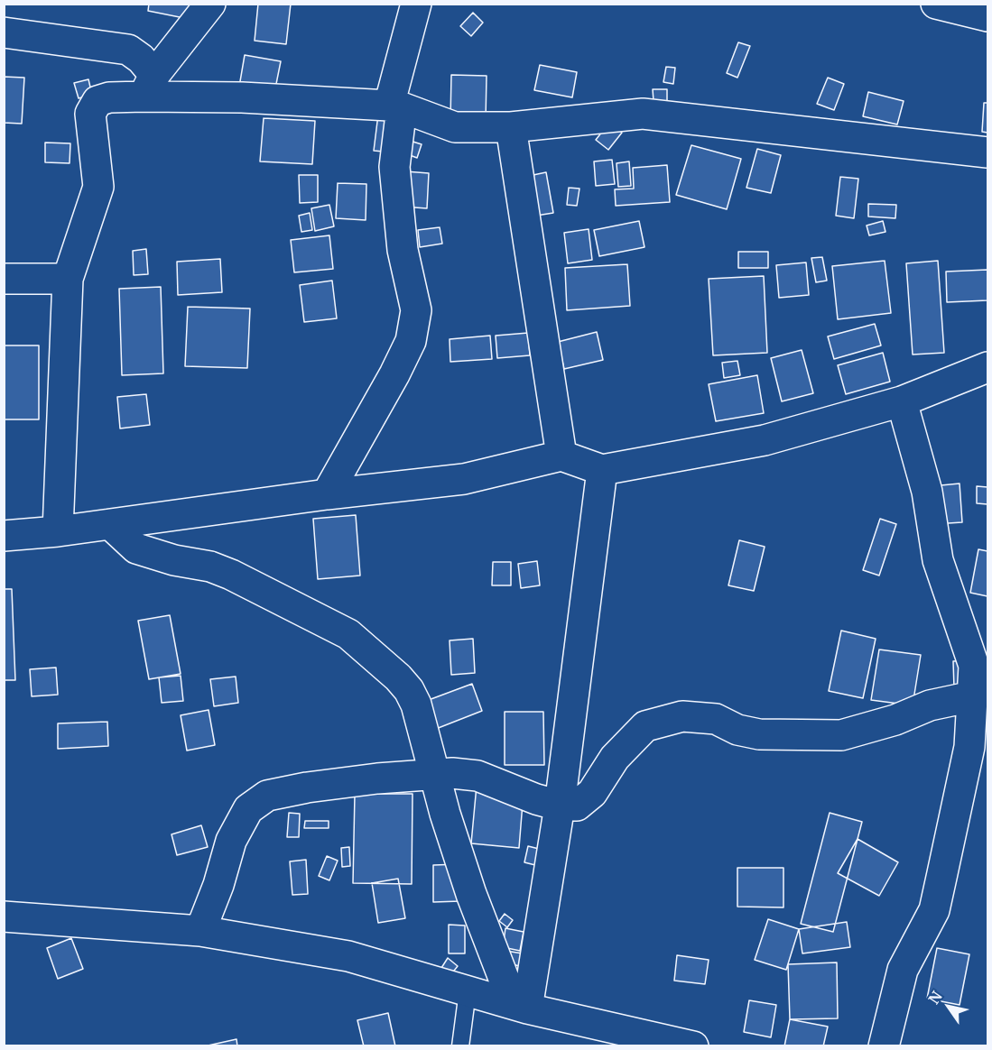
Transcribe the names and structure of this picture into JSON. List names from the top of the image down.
{
  "north": "top left"
}
